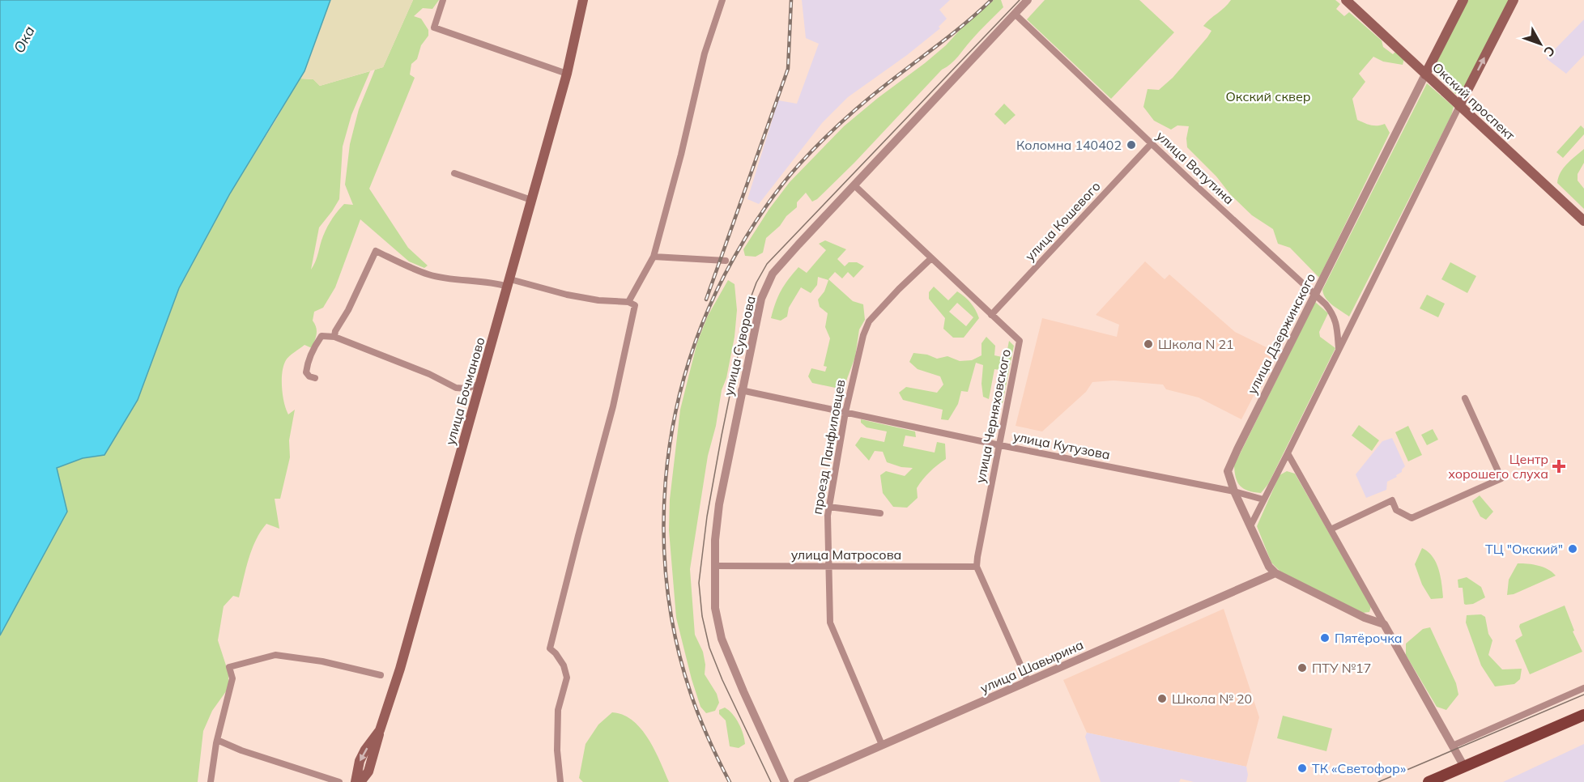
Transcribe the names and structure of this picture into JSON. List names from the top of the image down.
{
  "streets": {
    "main road": ["Окский проспект", "улица Дзержинского", "улица Бочманово"],
    "street": [
      "улица Ватутина",
      "улица Кошевого",
      "улица Суворова",
      "улица Черняховского",
      "улица Кутузова",
      "проезд Панфиловцев",
      "улица Матросова",
      "улица Шавырина"
    ]
  },
  "crossings": [
    ["Окский проспект", "улица Дзержинского"],
    ["улица Ватутина", "улица Кошевого"],
    ["улица Ватутина", "улица Дзержинского"],
    ["улица Ватутина", "улица Суворова"],
    ["улица Кошевого", "улица Черняховского"],
    ["улица Дзержинского", "улица Кутузова"],
    ["улица Дзержинского", "улица Шавырина"],
    ["улица Суворова", "улица Черняховского"],
    ["улица Суворова", "улица Кутузова"],
    ["улица Суворова", "улица Матросова"],
    ["улица Черняховского", "улица Кутузова"],
    ["улица Черняховского", "проезд Панфиловцев"],
    ["улица Черняховского", "улица Матросова"],
    ["улица Кутузова", "проезд Панфиловцев"],
    ["проезд Панфиловцев", "улица Матросова"],
    ["проезд Панфиловцев", "улица Шавырина"]
  ],
  "water": ["Ока"],
  "parks": ["Окский сквер"],
  "places": {
    "other": [
      "Коломна 140402",
      "Школа N 21",
      "ТЦ \"Окский\"",
      "Пятёрочка",
      "ПТУ №17",
      "Школа № 20",
      "ТК «Светофор»"
    ],
    "health": ["Центр хорошего слуха"]
  },
  "north": "bottom right"
}
